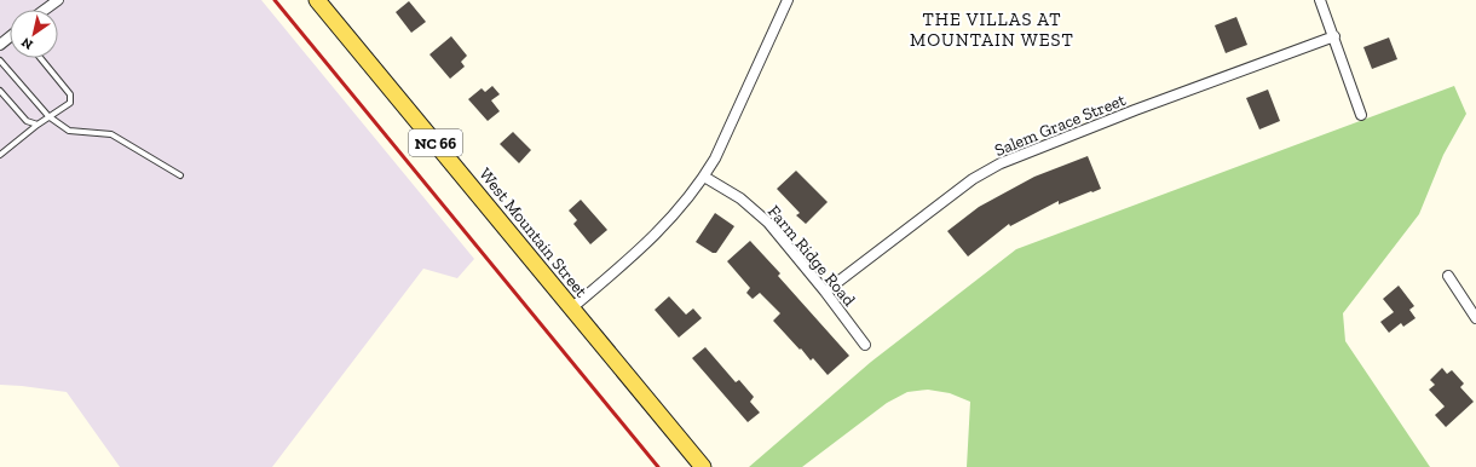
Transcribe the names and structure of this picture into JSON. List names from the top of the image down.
{
  "streets": {
    "main road": ["NC 66", "West Mountain Street"],
    "street": ["Salem Grace Street", "Farm Ridge Road"]
  },
  "crossings": [
    ["Salem Grace Street", "Farm Ridge Road"]
  ],
  "districts": ["THE VILLAS AT MOUNTAIN WEST"],
  "north": "bottom left"
}
